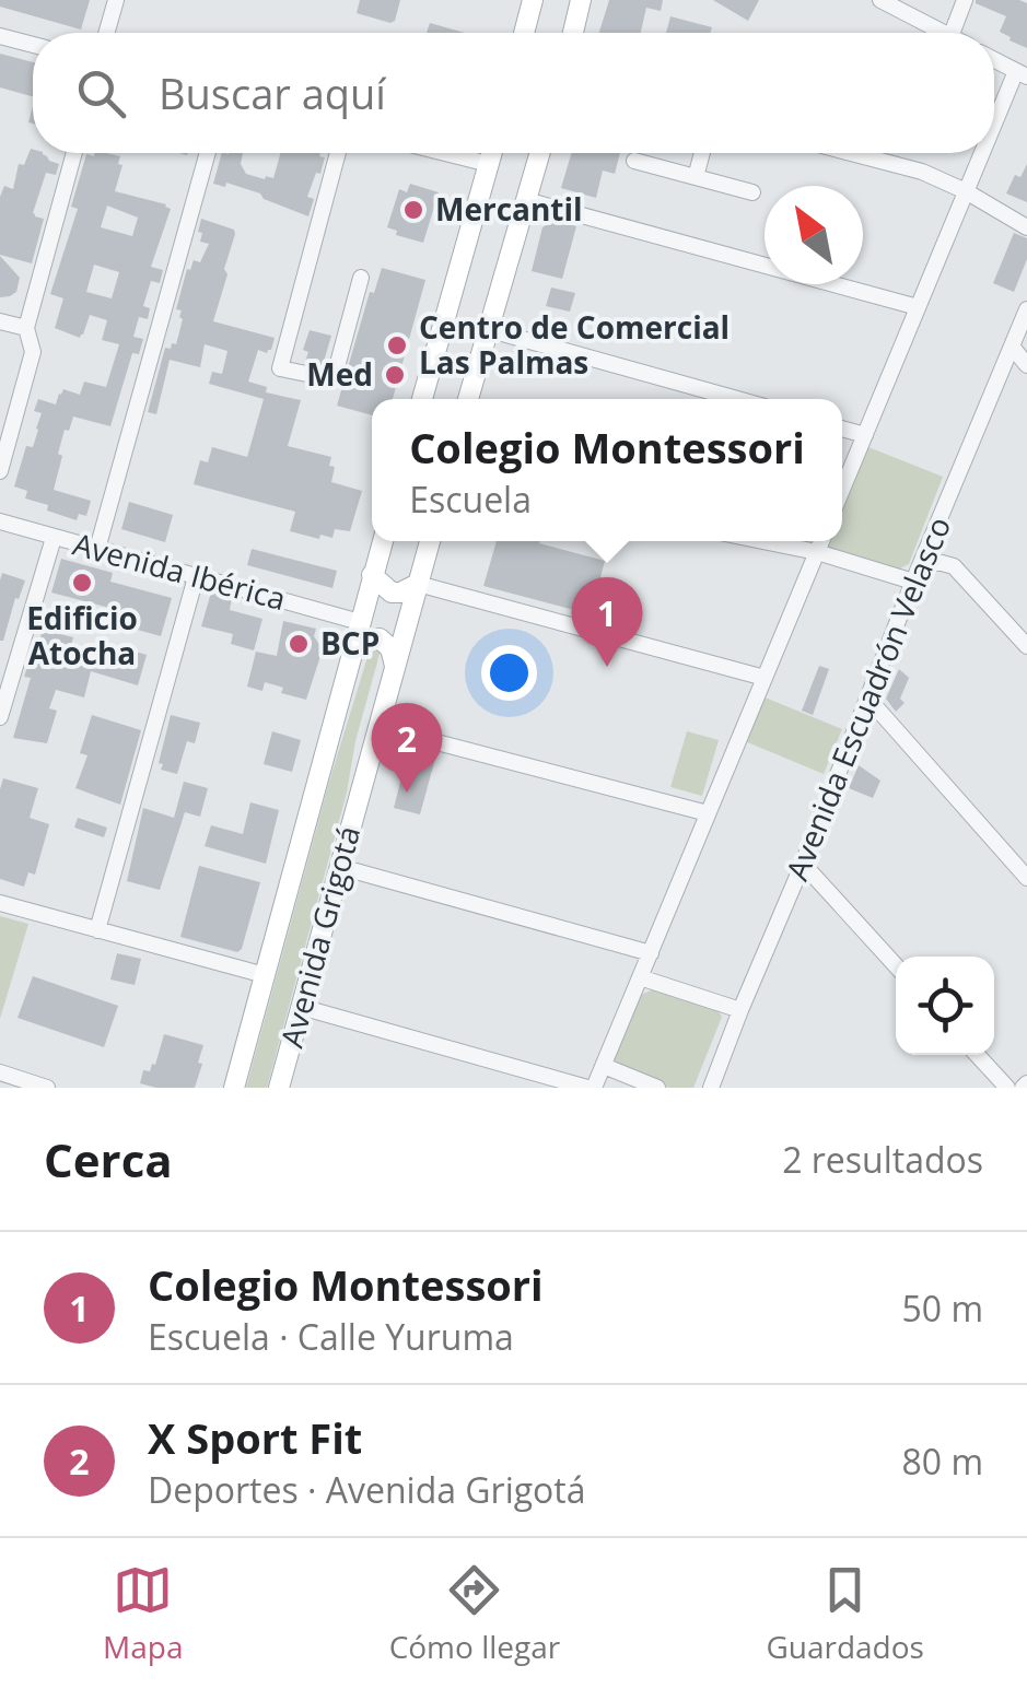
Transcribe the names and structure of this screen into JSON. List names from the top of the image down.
{
  "streets": {
    "main road": ["Avenida Grigotá"],
    "street": ["Avenida Ibérica", "Avenida Escuadrón Velasco"]
  },
  "crossings": [
    ["Avenida Ibérica", "Avenida Grigotá"]
  ],
  "places": [
    "Mercantil",
    "Centro de Comercial Las Palmas",
    "Med",
    "Edificio Atocha",
    "BCP"
  ],
  "north": "top left",
  "page": {
    "search": "Buscar aquí",
    "popup": ["Colegio Montessori", "Escuela"],
    "pins": ["1", "2"],
    "heading": ["Cerca", "2 resultados"],
    "list": [
      {
        "mark": "1",
        "name": "Colegio Montessori",
        "note": "Escuela · Calle Yuruma",
        "value": "50 m"
      },
      {
        "mark": "2",
        "name": "X Sport Fit",
        "note": "Deportes · Avenida Grigotá",
        "value": "80 m"
      }
    ],
    "nav": ["Mapa", "Cómo llegar", "Guardados"]
  }
}
